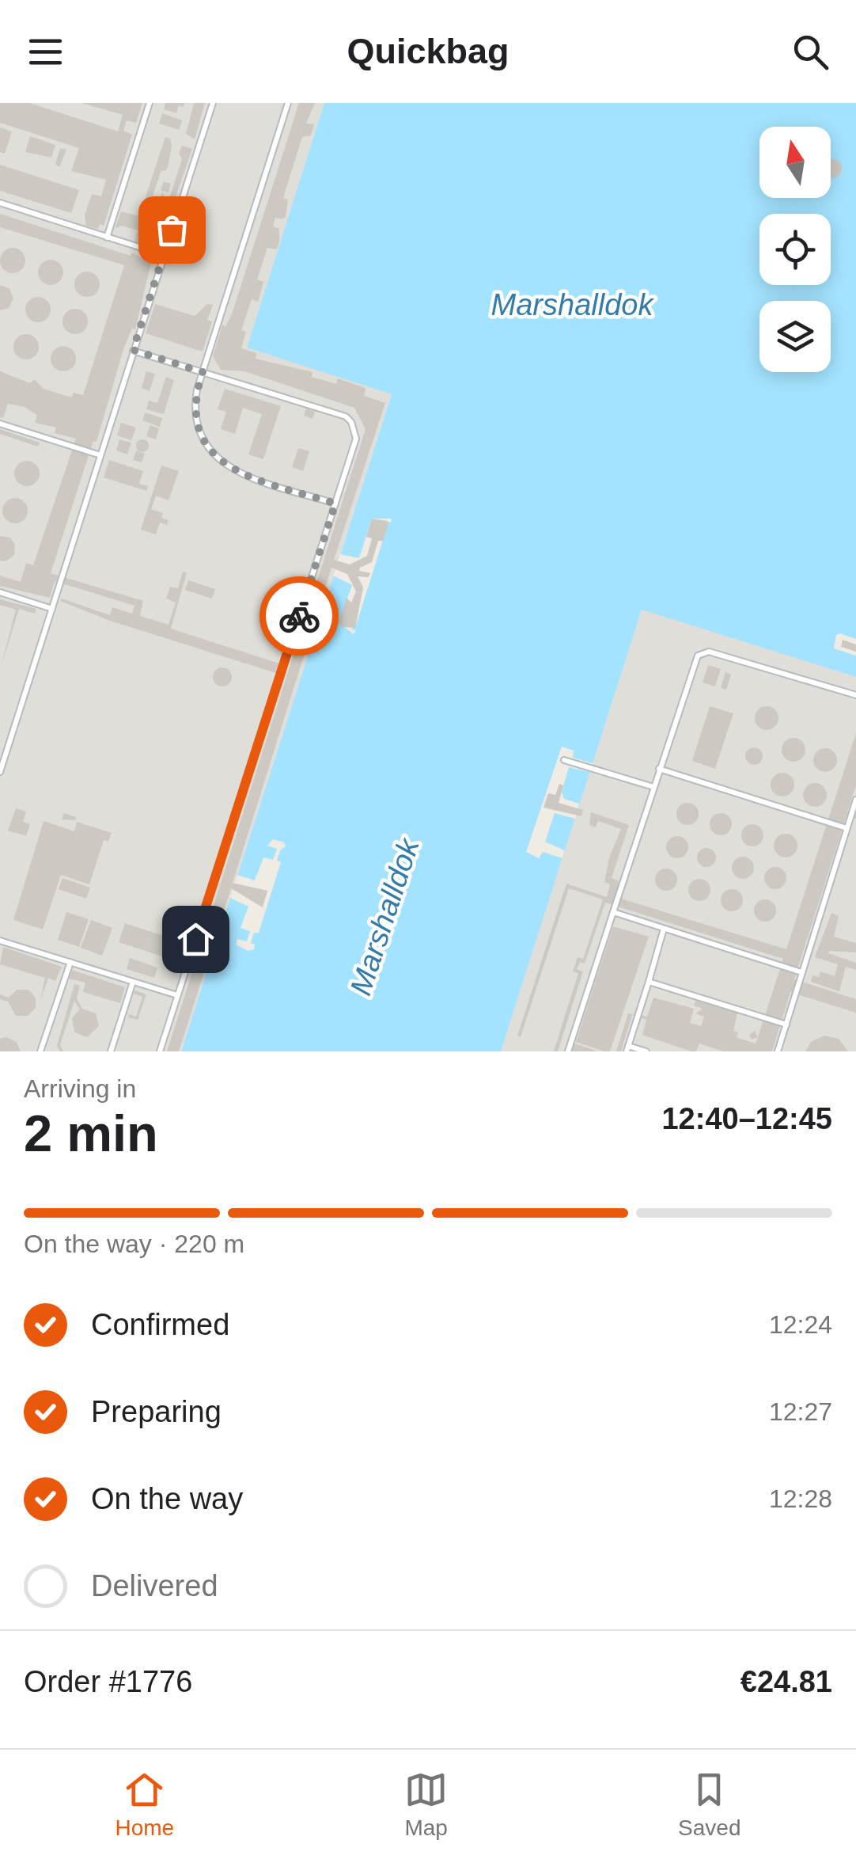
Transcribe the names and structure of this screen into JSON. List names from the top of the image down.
{
  "water": ["Marshalldok"],
  "north": "top",
  "page": {
    "header": "Quickbag",
    "heading": ["2 min", "Arriving in", "12:40–12:45"],
    "panel": ["Order #1776", "€24.81"],
    "bar": "On the way · 220 m",
    "list": [
      ["Confirmed", "12:24"],
      ["Preparing", "12:27"],
      ["On the way", "12:28"],
      "Delivered"
    ],
    "tabs": ["Home", "Map", "Saved"]
  }
}
